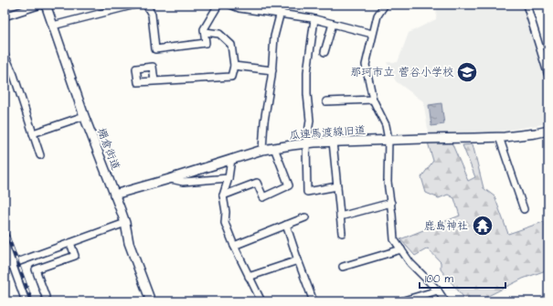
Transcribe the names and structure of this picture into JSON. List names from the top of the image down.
{
  "streets": {
    "street": ["瓜連馬渡線旧道", "棚倉街道"]
  },
  "crossings": [
    ["瓜連馬渡線旧道", "棚倉街道"]
  ],
  "places": {
    "school or university": ["那珂市立 菅谷小学校"],
    "temple": ["鹿島神社"]
  },
  "scale_bar": "100 m"
}
